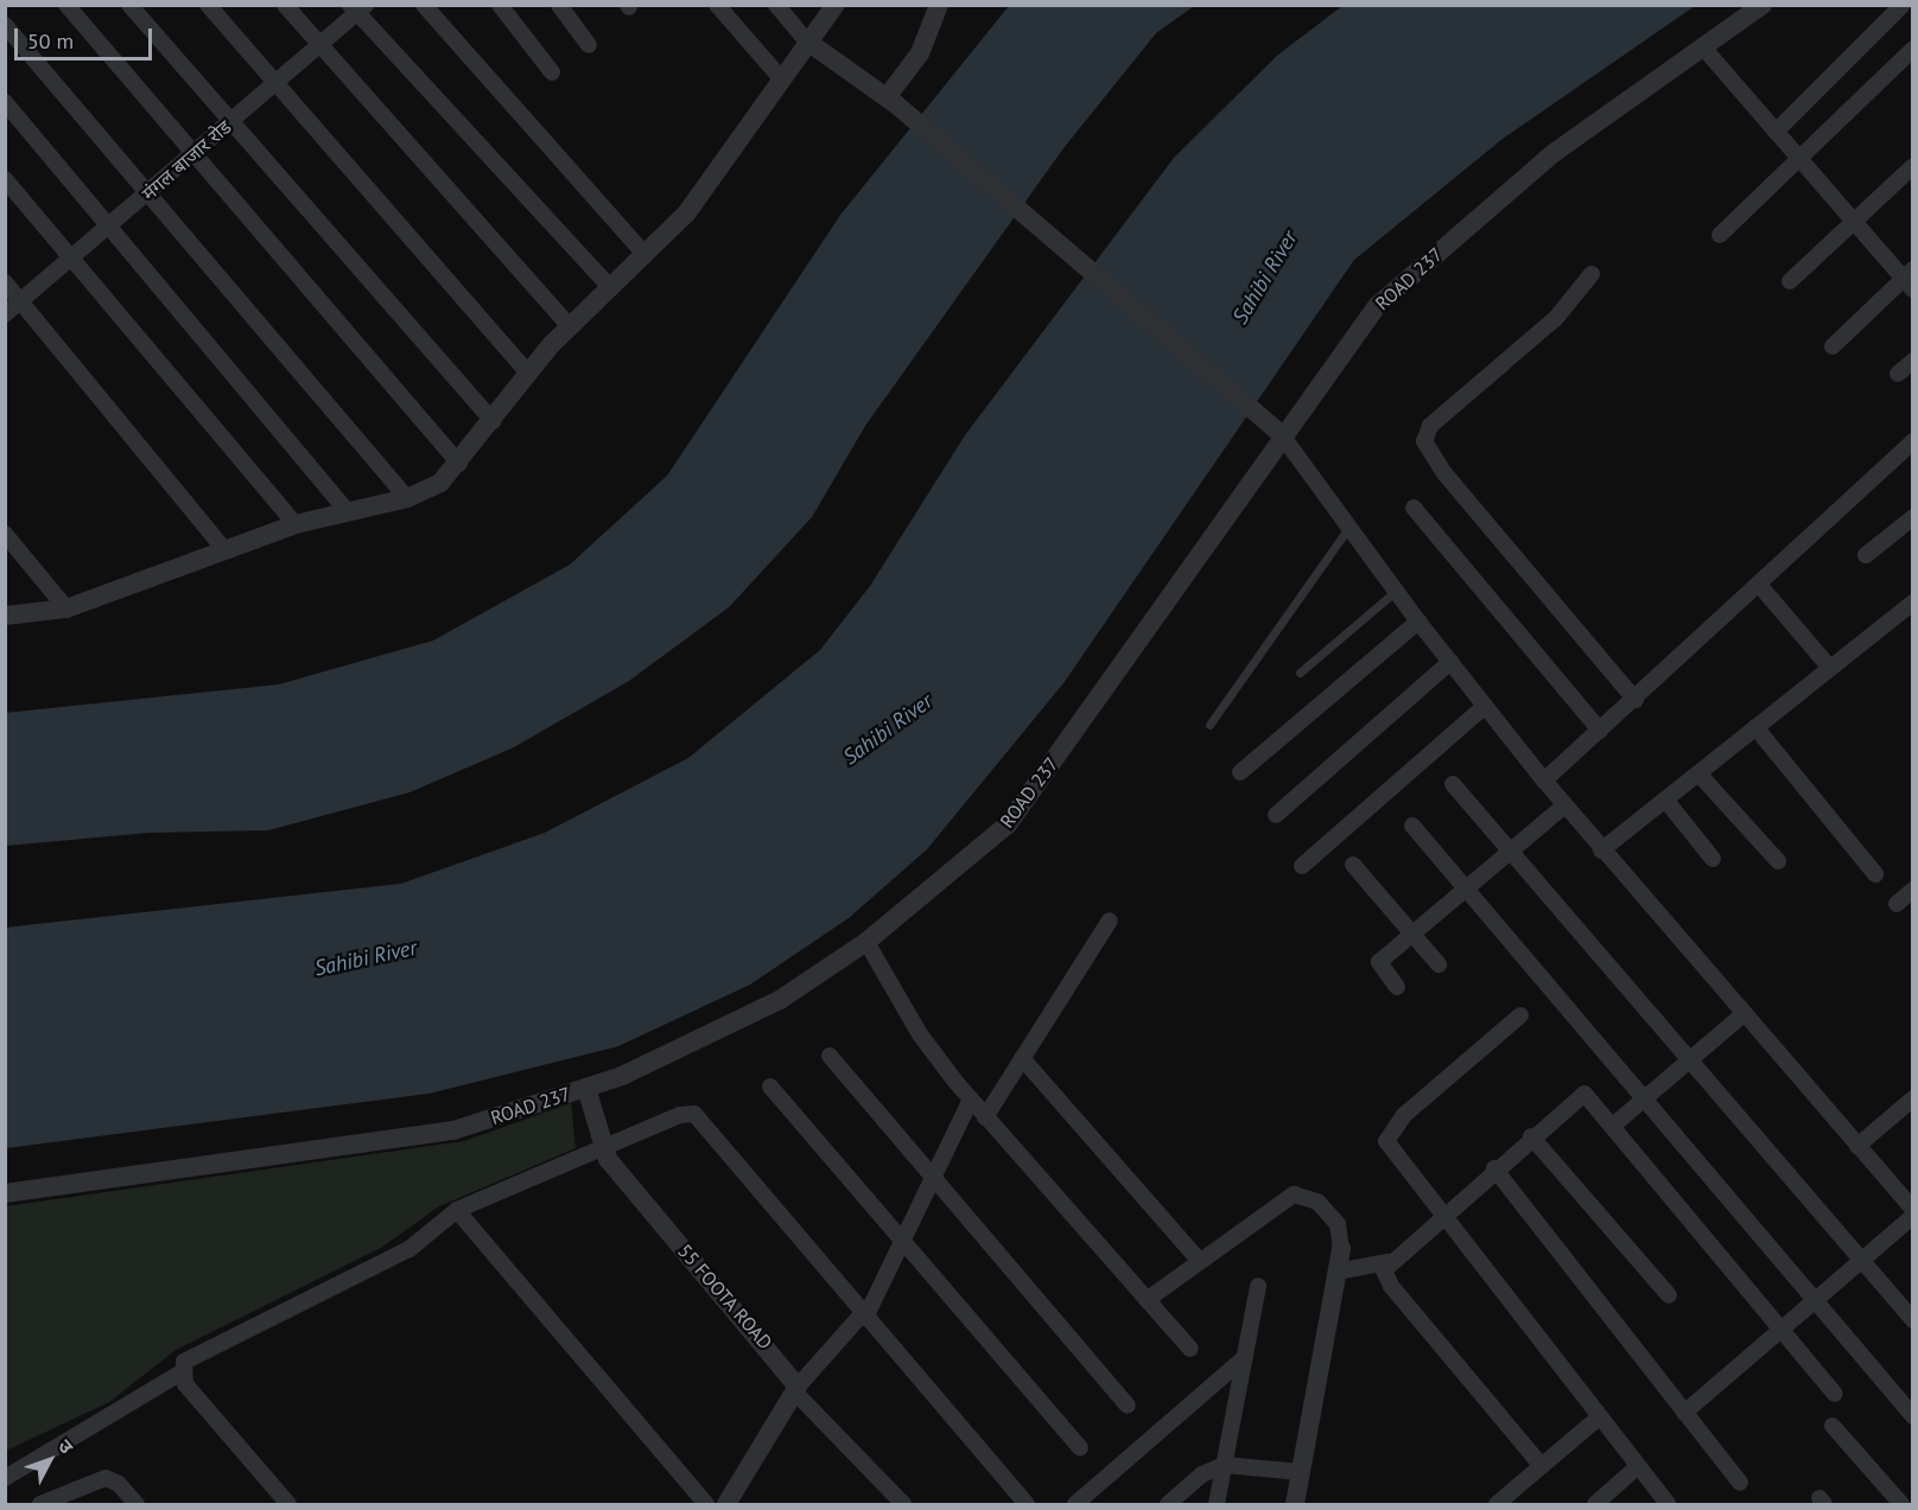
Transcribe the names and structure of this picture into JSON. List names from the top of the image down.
{
  "streets": {
    "street": ["मंगल बाजार रोड", "ROAD 237", "55 FOOTA ROAD"]
  },
  "crossings": [
    ["ROAD 237", "55 FOOTA ROAD"]
  ],
  "water": ["Sahibi River"],
  "scale_bar": "50 m",
  "north": "top right"
}
